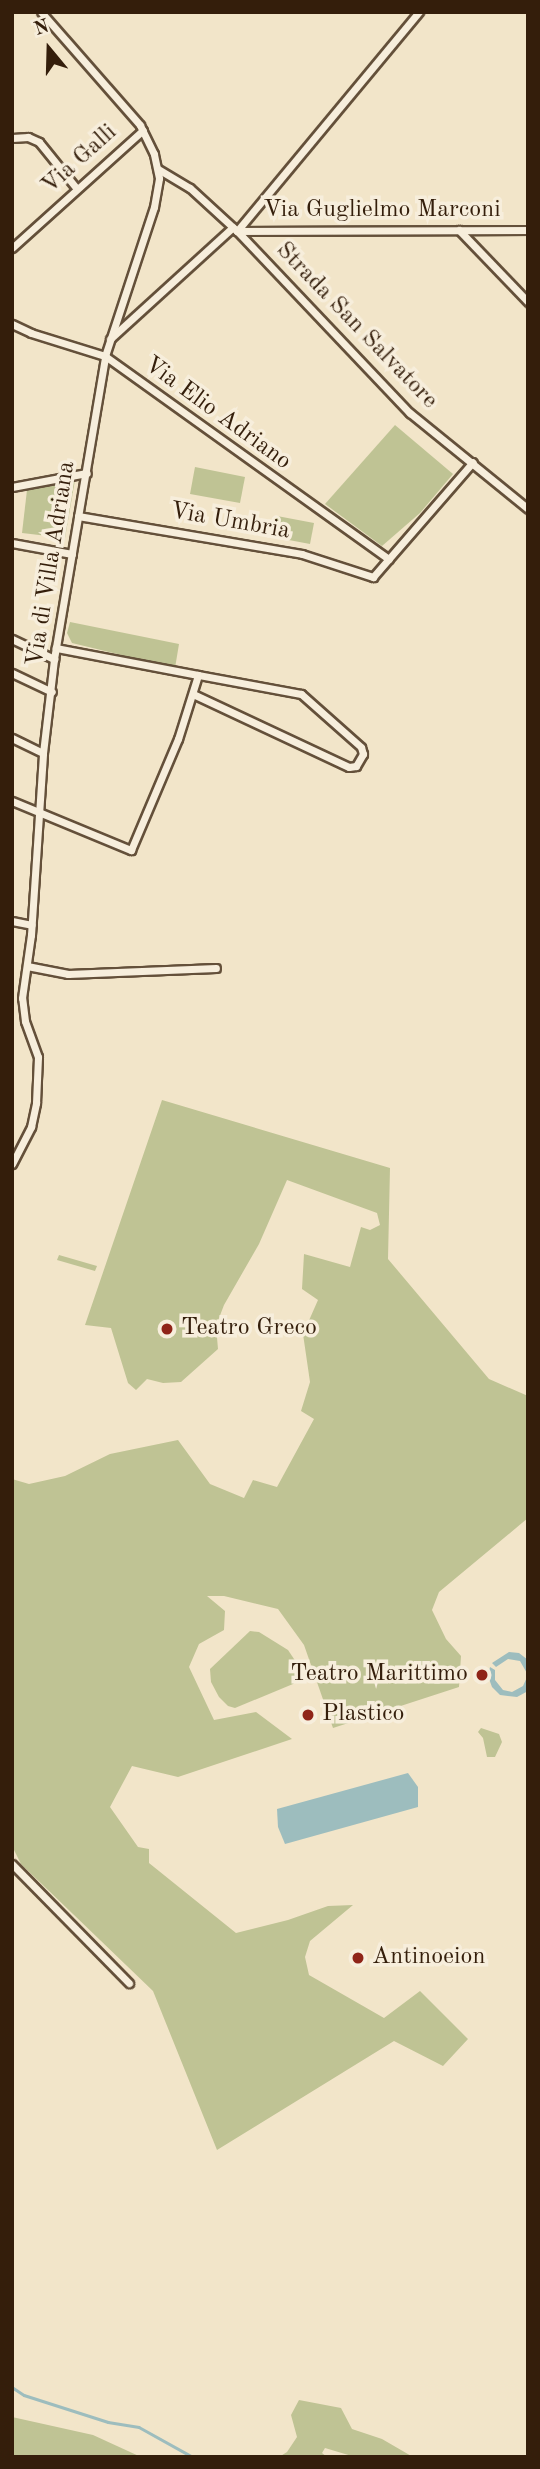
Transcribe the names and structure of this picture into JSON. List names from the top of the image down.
{
  "streets": {
    "street": [
      "Via Galli",
      "Via Guglielmo Marconi",
      "Strada San Salvatore",
      "Via Elio Adriano",
      "Via Umbria",
      "Via di Villa Adriana"
    ]
  },
  "crossings": [
    ["Via Galli", "Via di Villa Adriana"],
    ["Via Guglielmo Marconi", "Strada San Salvatore"],
    ["Strada San Salvatore", "Via di Villa Adriana"],
    ["Via Elio Adriano", "Via Umbria"],
    ["Via Elio Adriano", "Via di Villa Adriana"],
    ["Via Umbria", "Via di Villa Adriana"]
  ],
  "places": [
    "Teatro Greco",
    "Teatro Marittimo",
    "Plastico",
    "Antinoeion"
  ],
  "north": "top"
}
